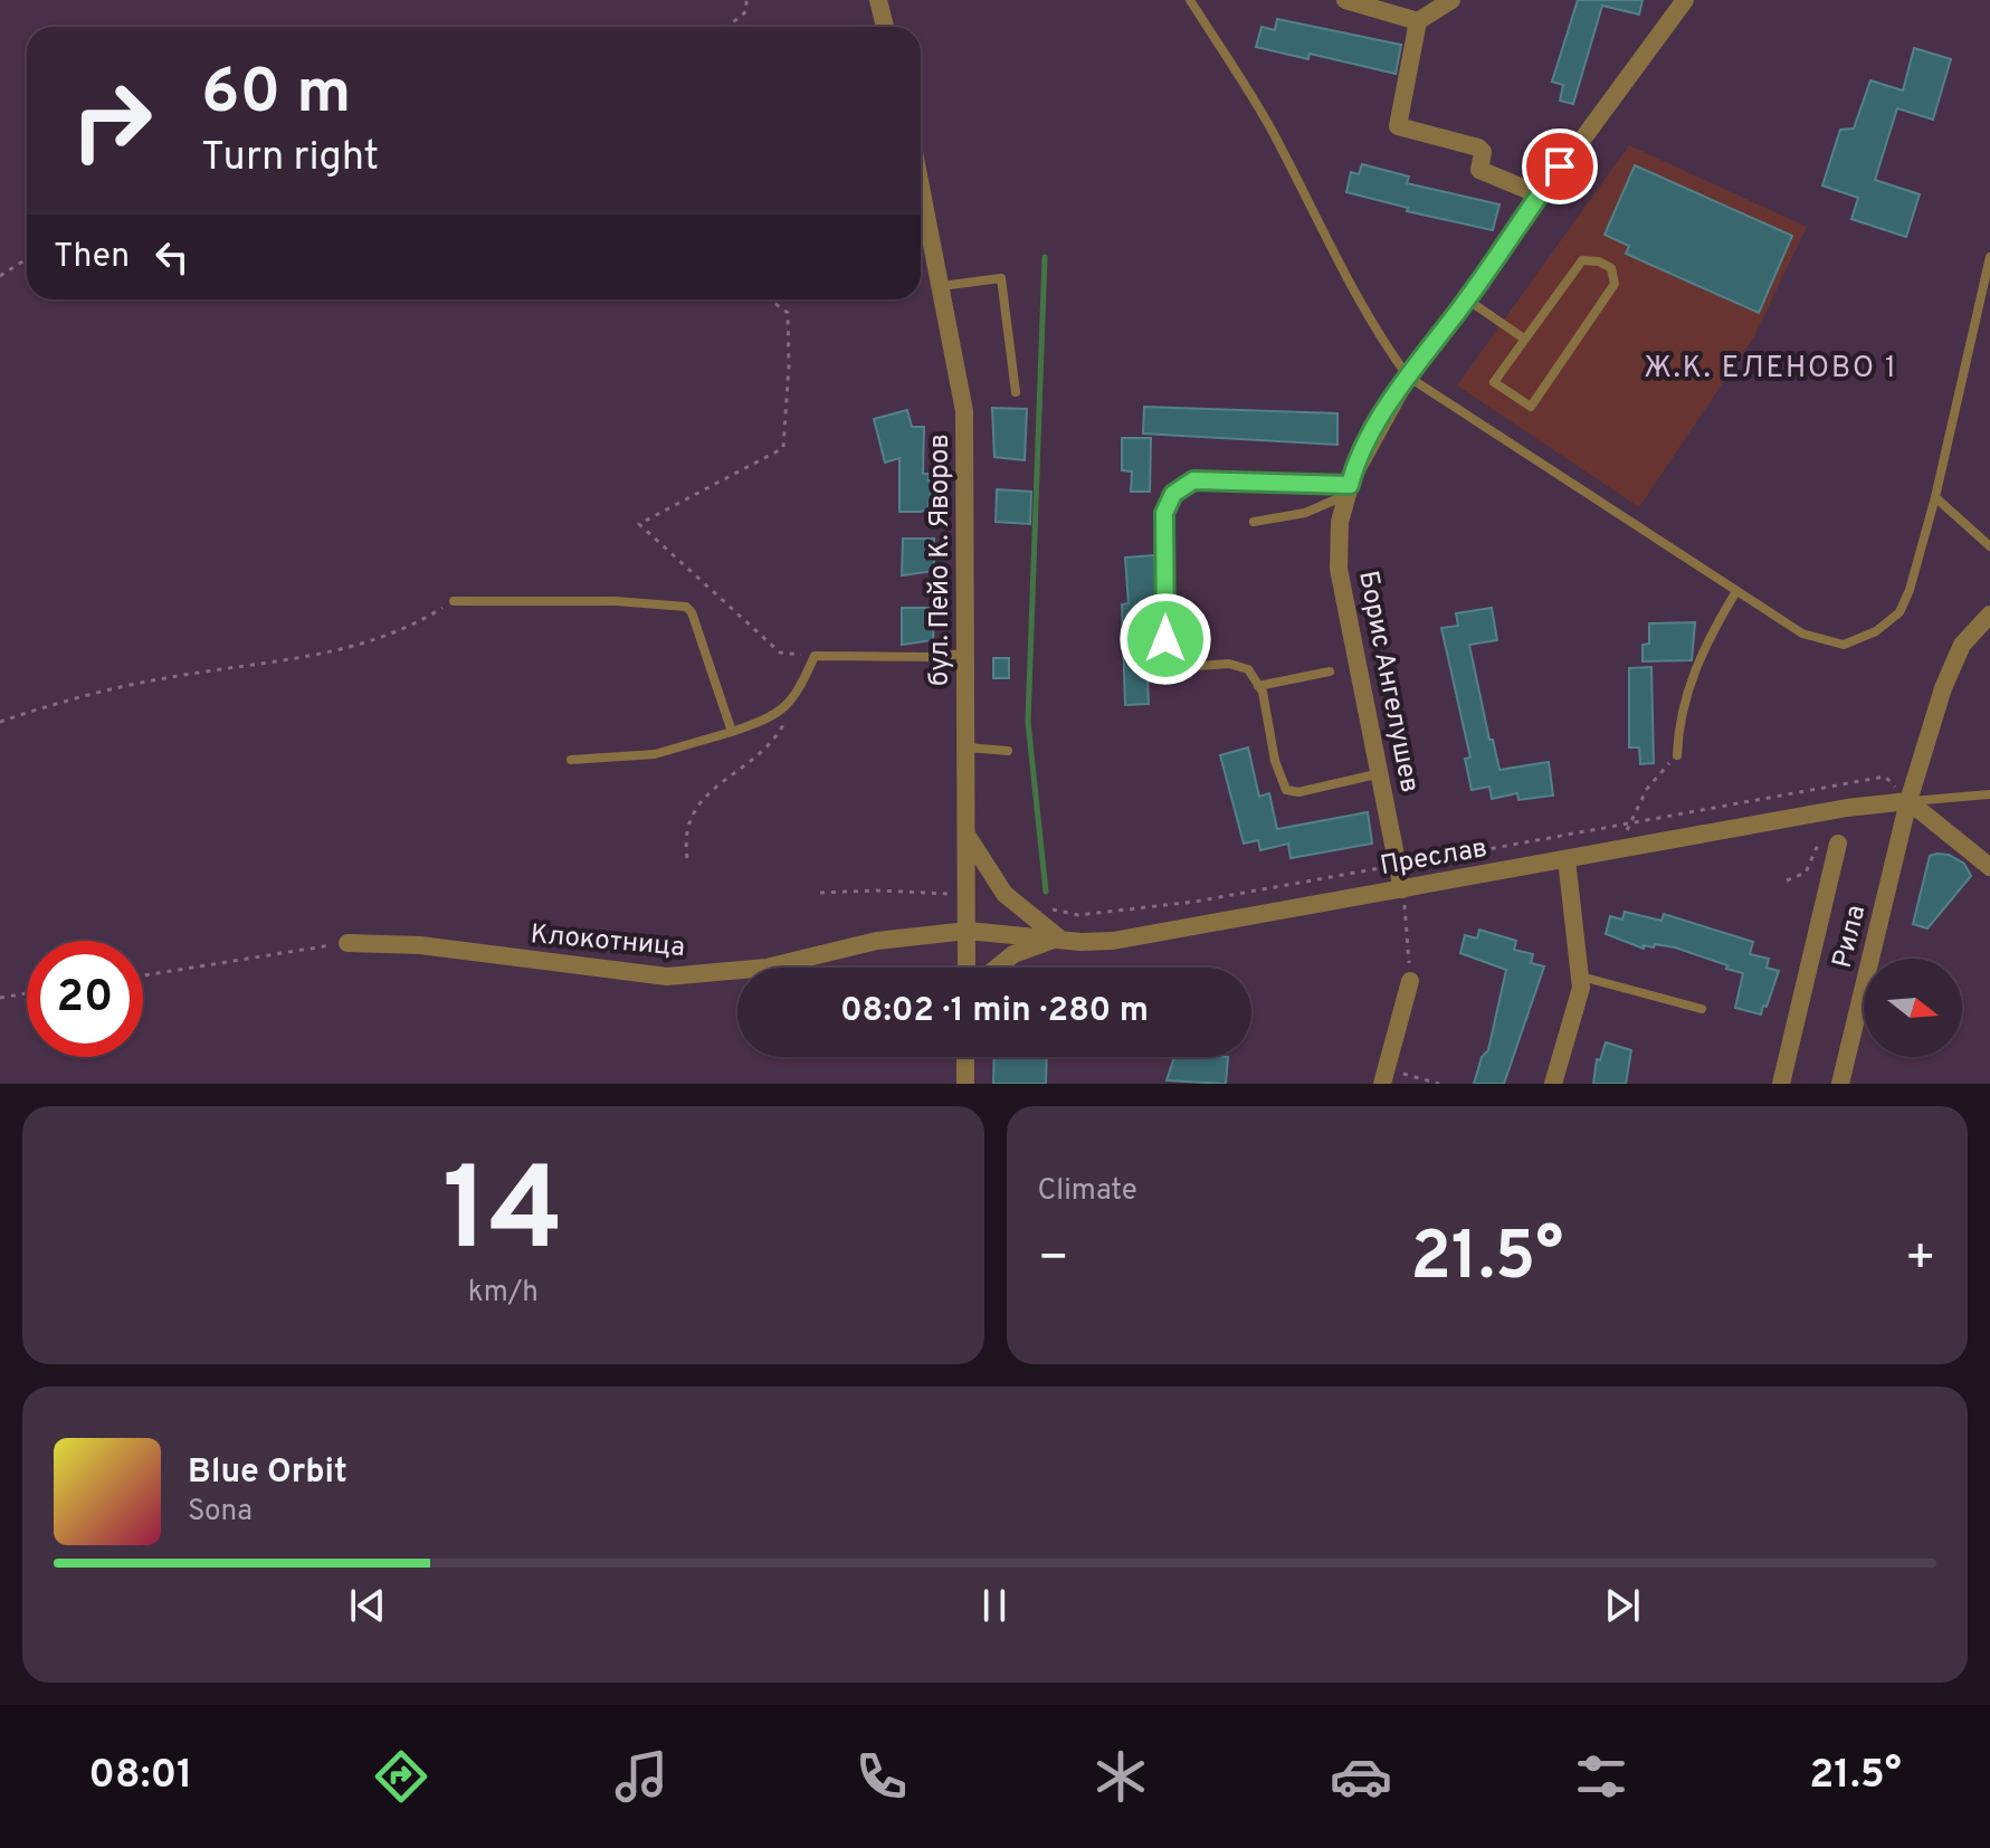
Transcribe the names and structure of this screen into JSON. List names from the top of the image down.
{
  "streets": {
    "street": [
      "бул. Пейо К. Яворов",
      "Борис Ангелушев",
      "Преслав",
      "Рила",
      "Клокотница"
    ]
  },
  "crossings": [
    ["бул. Пейо К. Яворов", "Преслав"],
    ["бул. Пейо К. Яворов", "Клокотница"],
    ["Борис Ангелушев", "Преслав"],
    ["Преслав", "Рила"],
    ["Преслав", "Клокотница"]
  ],
  "districts": ["Ж.К. ЕЛЕНОВО 1"],
  "north": "right",
  "page": {
    "turn": ["60 m", "Turn right"],
    "then": "Then",
    "limit": "20",
    "trip": "08:02 · 1 min · 280 m",
    "tile": [
      ["14", "km/h"],
      "Climate"
    ],
    "heat": ["−", "21.5°", "+"],
    "song": ["Blue Orbit", "Sona"],
    "tabs": ["08:01", "21.5°"]
  }
}
